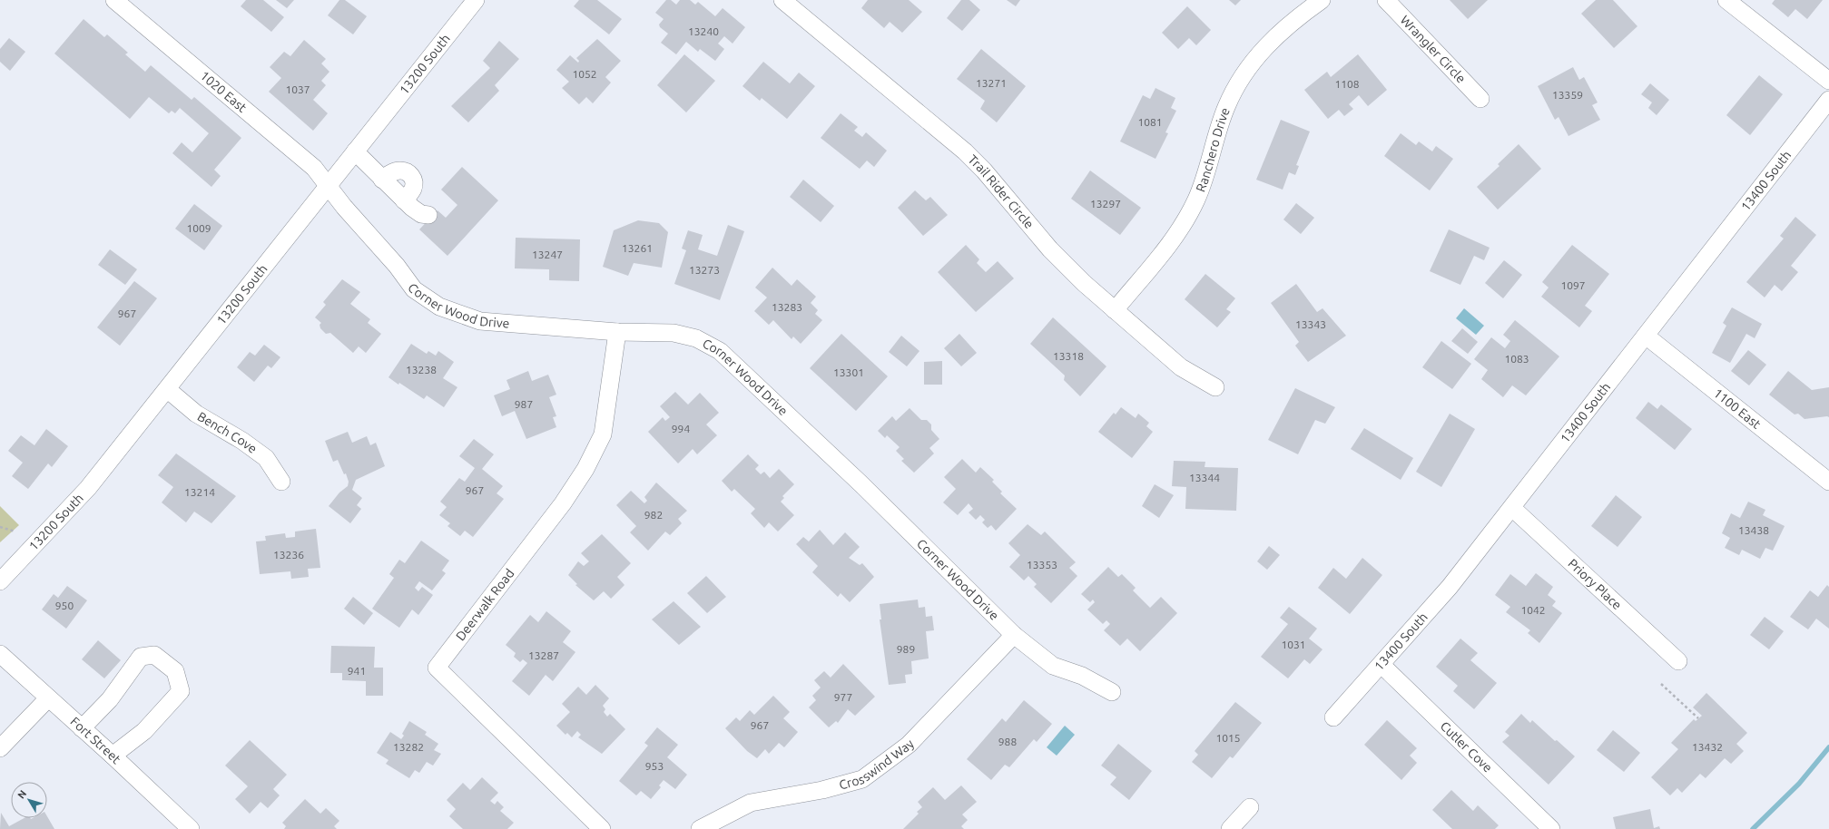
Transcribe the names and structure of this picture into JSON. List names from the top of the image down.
{
  "streets": {
    "street": [
      "Wrangler Circle",
      "13200 South",
      "1020 East",
      "Ranchero Drive",
      "13400 South",
      "Trail Rider Circle",
      "Corner Wood Drive",
      "1100 East",
      "Bench Cove",
      "Priory Place",
      "Deerwalk Road",
      "Fort Street",
      "Cutler Cove",
      "Crosswind Way"
    ]
  },
  "crossings": [
    ["13200 South", "1020 East"],
    ["13200 South", "Corner Wood Drive"],
    ["13200 South", "Bench Cove"],
    ["1020 East", "Corner Wood Drive"],
    ["Ranchero Drive", "Trail Rider Circle"],
    ["13400 South", "1100 East"],
    ["13400 South", "Priory Place"],
    ["13400 South", "Cutler Cove"],
    ["Corner Wood Drive", "Deerwalk Road"],
    ["Corner Wood Drive", "Crosswind Way"]
  ],
  "house_numbers": [
    "13240",
    "1052",
    "13271",
    "1108",
    "1037",
    "13359",
    "1081",
    "13297",
    "1009",
    "13261",
    "13247",
    "13273",
    "1097",
    "13283",
    "967",
    "13343",
    "13318",
    "1083",
    "13238",
    "13301",
    "987",
    "994",
    "13344",
    "967",
    "13214",
    "982",
    "13438",
    "13236",
    "13353",
    "950",
    "1042",
    "1031",
    "989",
    "13287",
    "941",
    "977",
    "967",
    "1015",
    "988",
    "13282",
    "13432",
    "953"
  ],
  "north": "top left"
}
